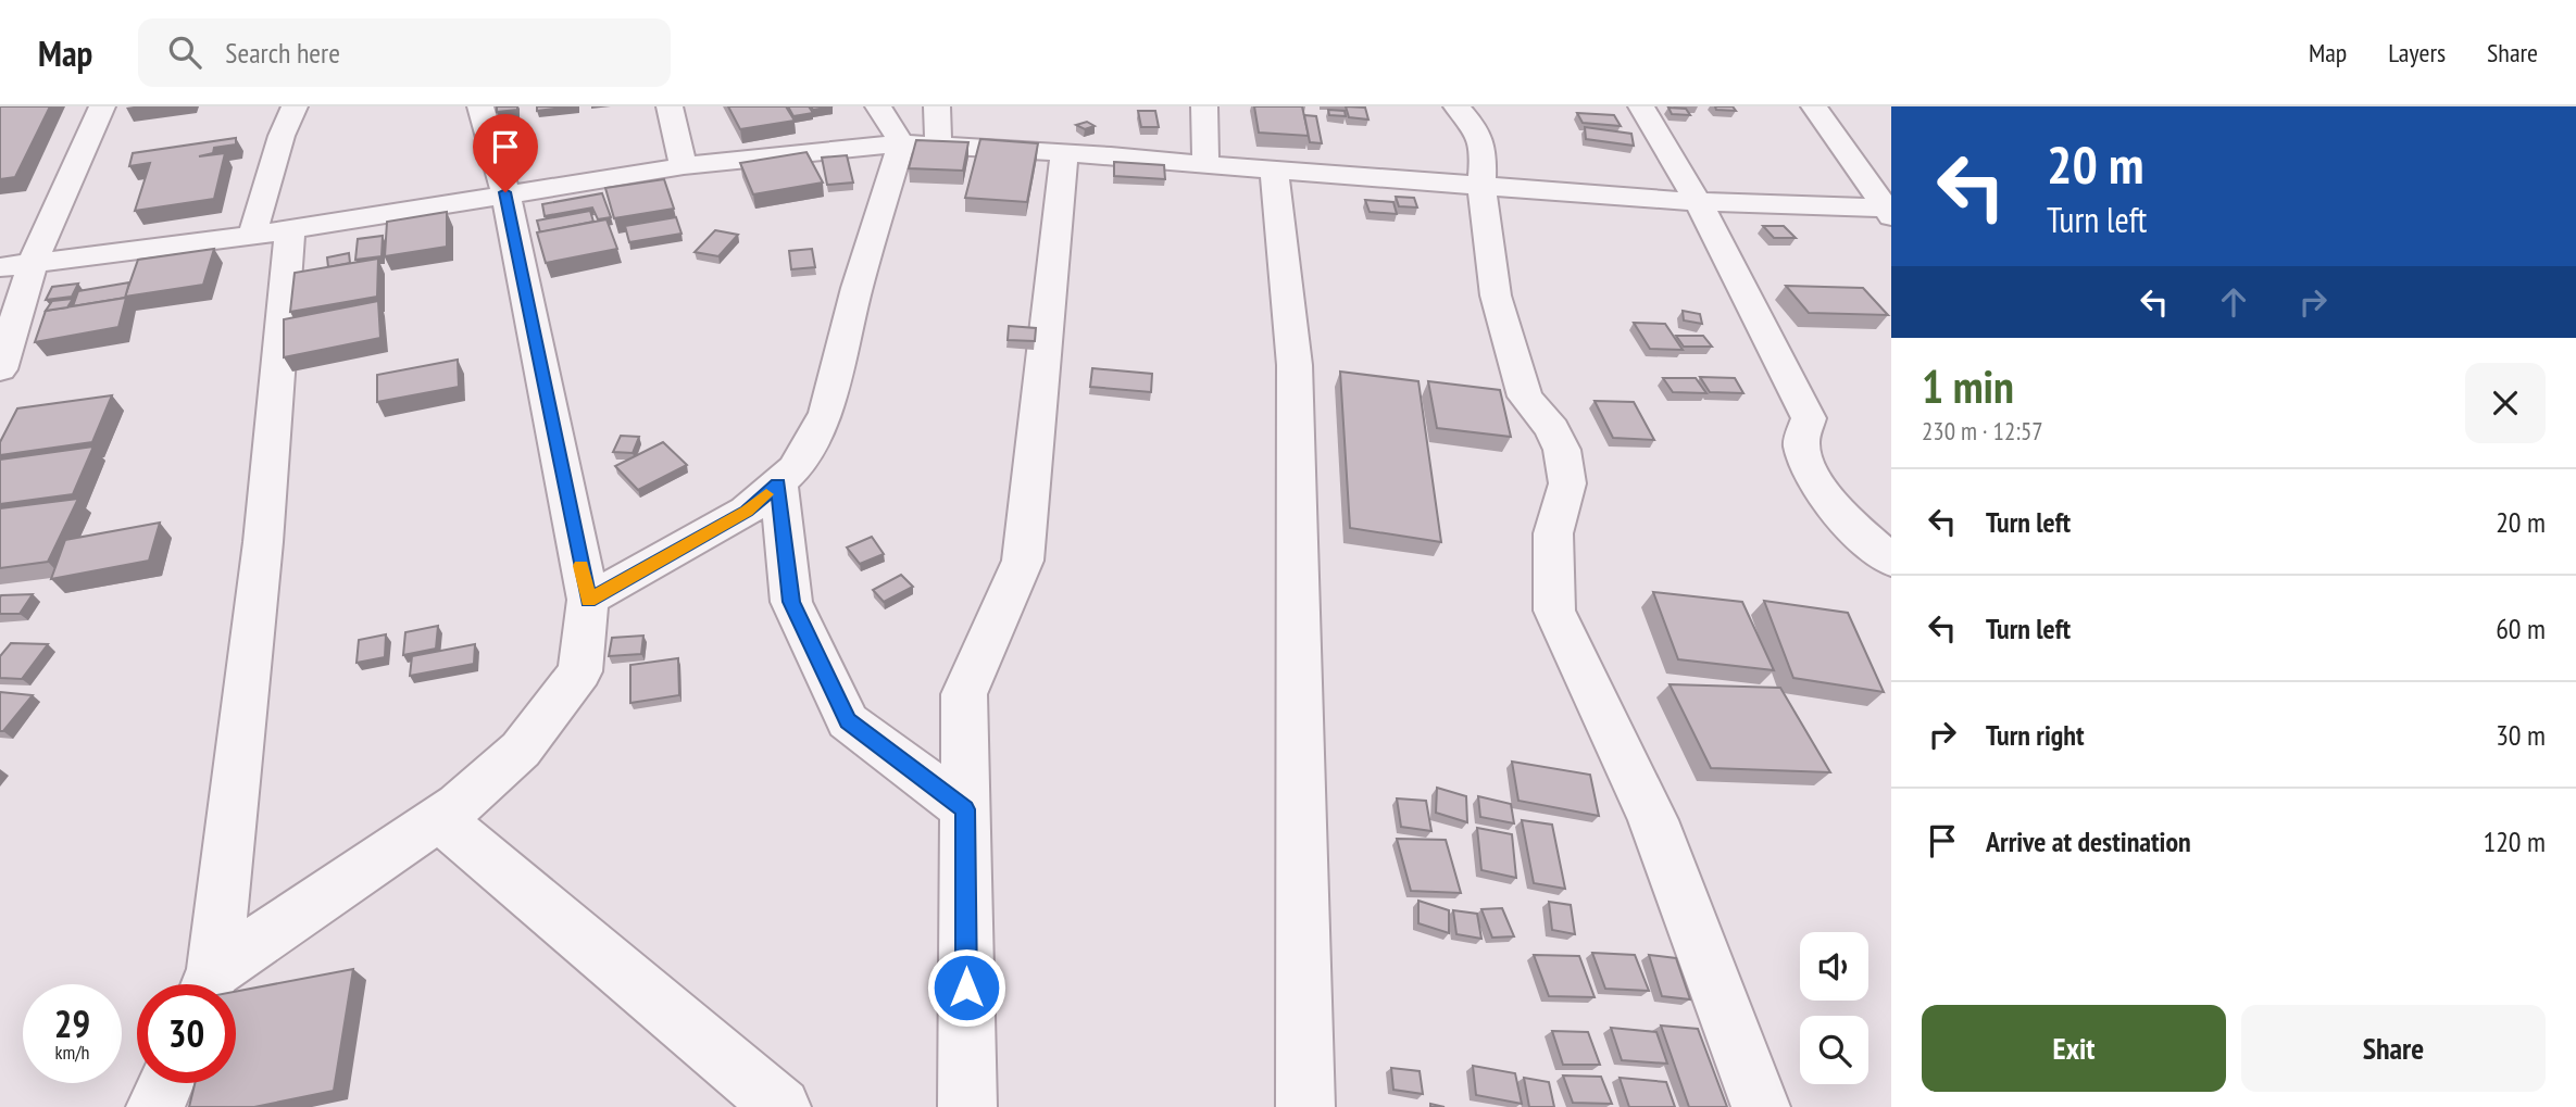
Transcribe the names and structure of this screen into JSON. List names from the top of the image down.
{
  "page": {
    "header": "Map",
    "search": "Search here",
    "nav": ["Map", "Layers", "Share"],
    "turn": ["20 m", "Turn left"],
    "heading": ["1 min", "230 m · 12:57"],
    "list": [
      {
        "name": "Turn left",
        "value": "20 m"
      },
      {
        "name": "Turn left",
        "value": "60 m"
      },
      {
        "name": "Turn right",
        "value": "30 m"
      },
      {
        "name": "Arrive at destination",
        "value": "120 m"
      }
    ],
    "speed": "29 km/h",
    "limit": "30",
    "buttons": ["Exit", "Share"]
  }
}
